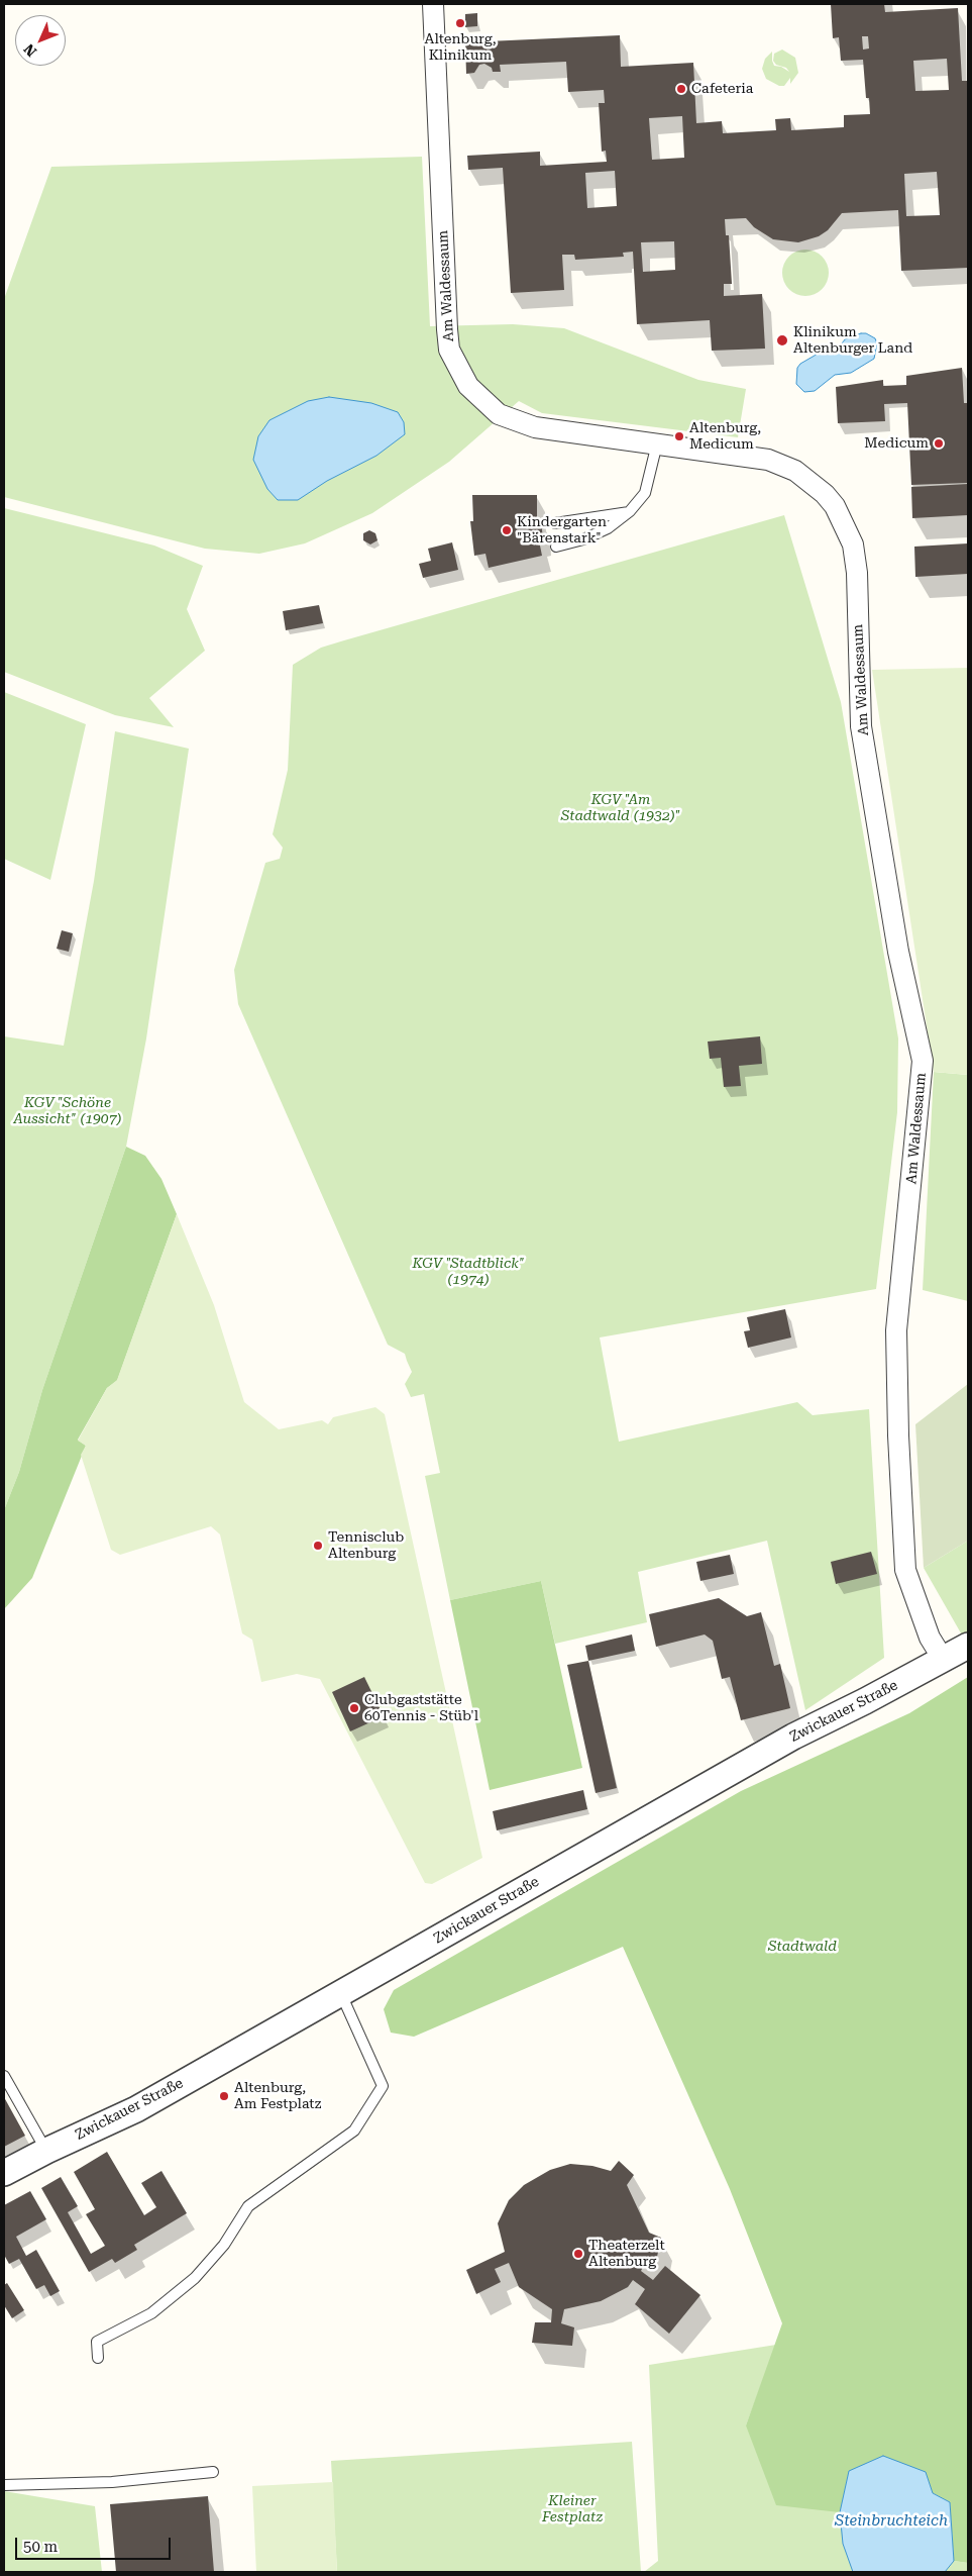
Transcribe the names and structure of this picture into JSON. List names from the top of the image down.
{
  "streets": {
    "street": ["Am Waldessaum", "Zwickauer Straße"]
  },
  "crossings": [
    ["Am Waldessaum", "Zwickauer Straße"]
  ],
  "water": ["Steinbruchteich"],
  "parks": [
    "KGV \"Am Stadtwald (1932)\"",
    "KGV \"Schöne Aussicht\" (1907)",
    "KGV \"Stadtblick\" (1974)",
    "Stadtwald",
    "Kleiner Festplatz"
  ],
  "places": [
    "Altenburg, Klinikum",
    "Cafeteria",
    "Klinikum Altenburger Land",
    "Altenburg, Medicum",
    "Medicum",
    "Kindergarten \"Bärenstark\"",
    "Tennisclub Altenburg",
    "Clubgaststätte 60Tennis - Stüb'l",
    "Altenburg, Am Festplatz",
    "Theaterzelt Altenburg"
  ],
  "scale_bar": "50 m",
  "north": "bottom left"
}
